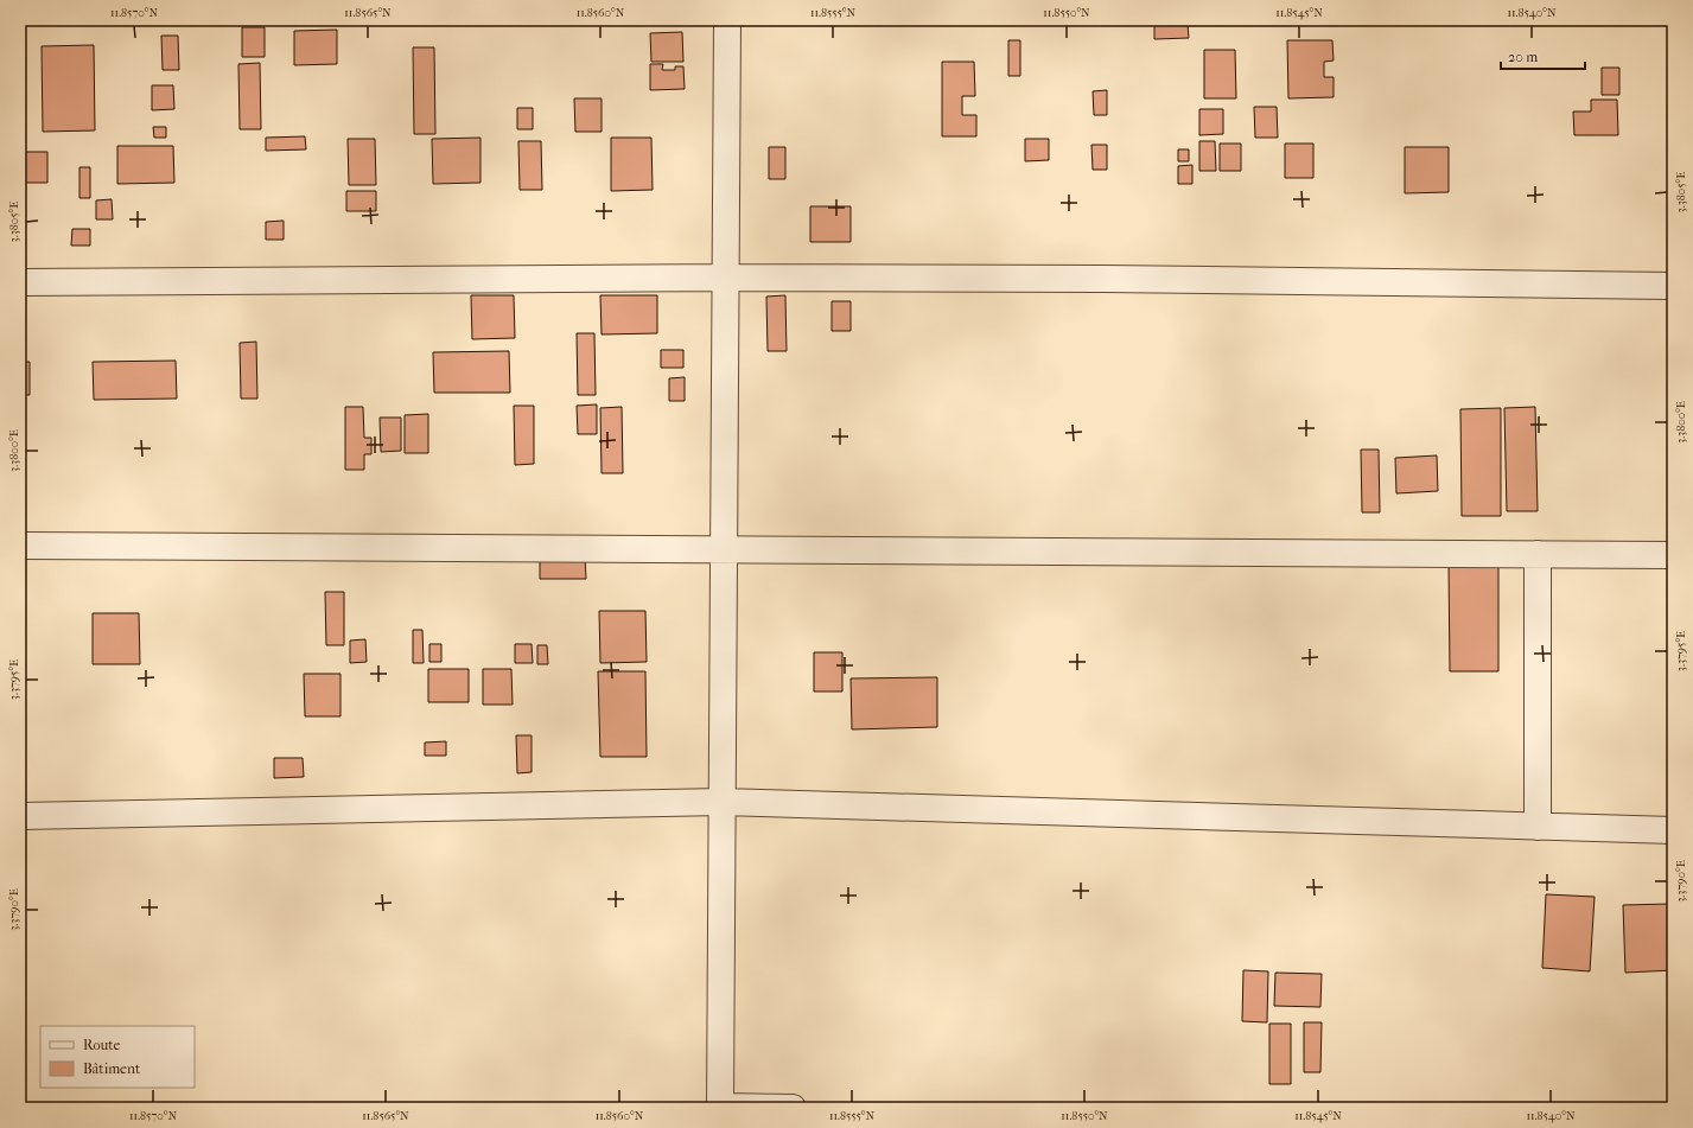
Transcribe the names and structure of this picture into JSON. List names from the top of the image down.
{
  "legend": ["Route", "Bâtiment"],
  "scale_bar": "20 m",
  "coordinates": [
    "11.8570°N",
    "11.8565°N",
    "11.8560°N",
    "11.8555°N",
    "11.8550°N",
    "11.8545°N",
    "11.8540°N",
    "3.3805°E",
    "3.3800°E",
    "3.3795°E",
    "3.3790°E"
  ]
}
